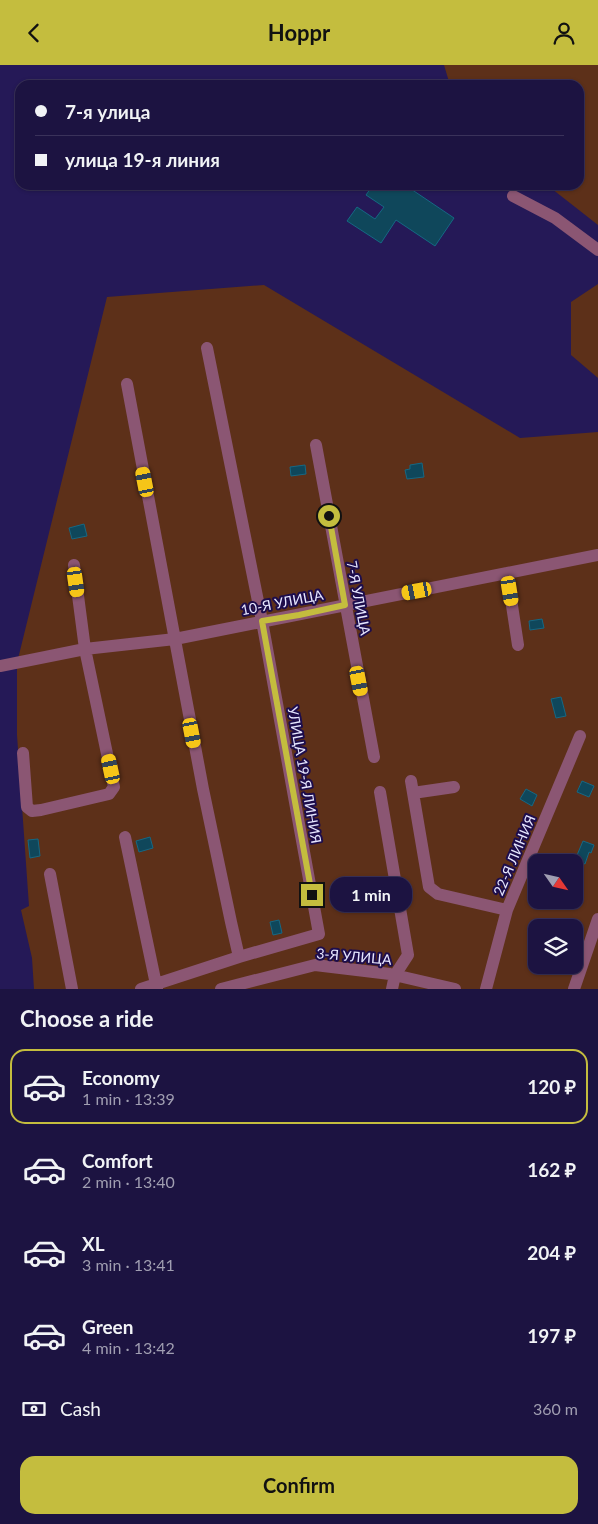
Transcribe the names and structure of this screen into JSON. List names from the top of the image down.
{
  "streets": {
    "street": [
      "7-Я УЛИЦА",
      "10-Я УЛИЦА",
      "УЛИЦА 19-Я ЛИНИЯ",
      "22-Я ЛИНИЯ",
      "3-Я УЛИЦА"
    ]
  },
  "crossings": [
    ["7-Я УЛИЦА", "10-Я УЛИЦА"],
    ["10-Я УЛИЦА", "УЛИЦА 19-Я ЛИНИЯ"]
  ],
  "north": "bottom right",
  "page": {
    "header": "Hoppr",
    "banner": ["7-я улица", "улица 19-я линия"],
    "bubble": "1 min",
    "heading": "Choose a ride",
    "list": [
      {
        "name": "Economy",
        "note": "1 min · 13:39",
        "value": "120 ₽"
      },
      {
        "name": "Comfort",
        "note": "2 min · 13:40",
        "value": "162 ₽"
      },
      {
        "name": "XL",
        "note": "3 min · 13:41",
        "value": "204 ₽"
      },
      {
        "name": "Green",
        "note": "4 min · 13:42",
        "value": "197 ₽"
      }
    ],
    "pay": ["Cash", "360 m"],
    "buttons": "Confirm"
  }
}
